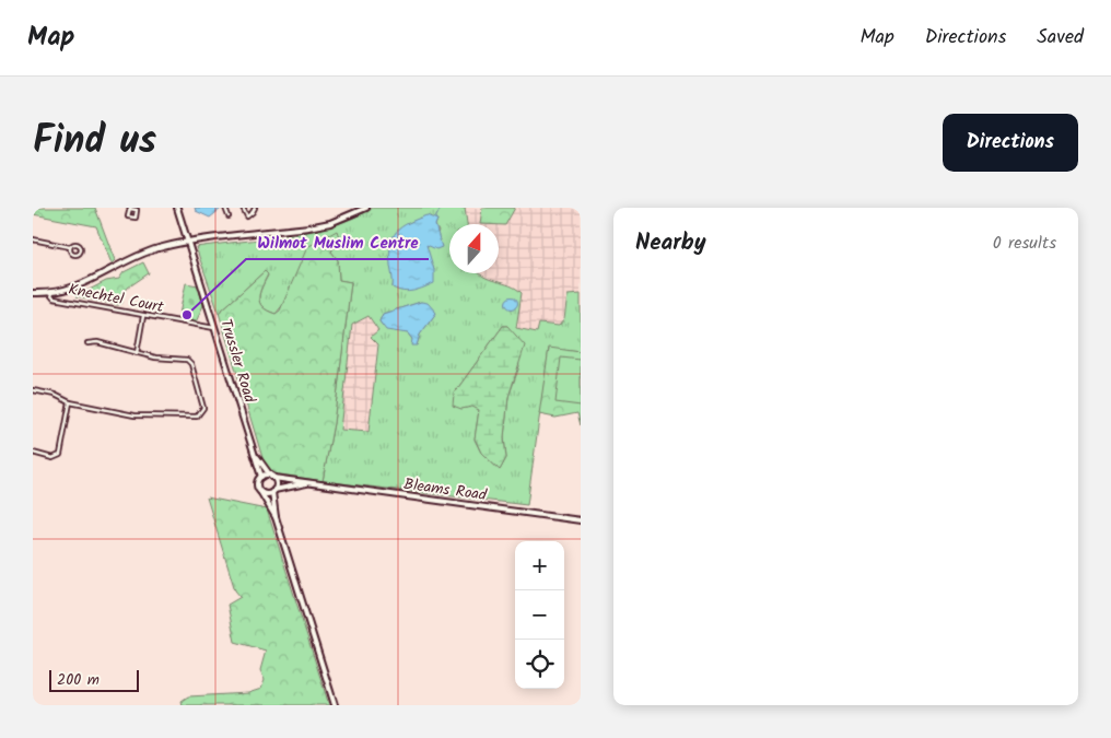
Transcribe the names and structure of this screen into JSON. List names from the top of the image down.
{
  "streets": {
    "main road": ["Trussler Road", "Bleams Road"],
    "street": ["Knechtel Court"]
  },
  "crossings": [
    ["Knechtel Court", "Trussler Road"],
    ["Trussler Road", "Bleams Road"]
  ],
  "places": ["Wilmot Muslim Centre"],
  "scale_bar": "200 m",
  "north": "top",
  "page": {
    "header": "Map",
    "nav": ["Map", "Directions", "Saved"],
    "title": "Find us",
    "buttons": "Directions",
    "heading": ["Nearby", "0 results"],
    "map_buttons": ["+", "−"],
    "scale": "200 m"
  }
}
